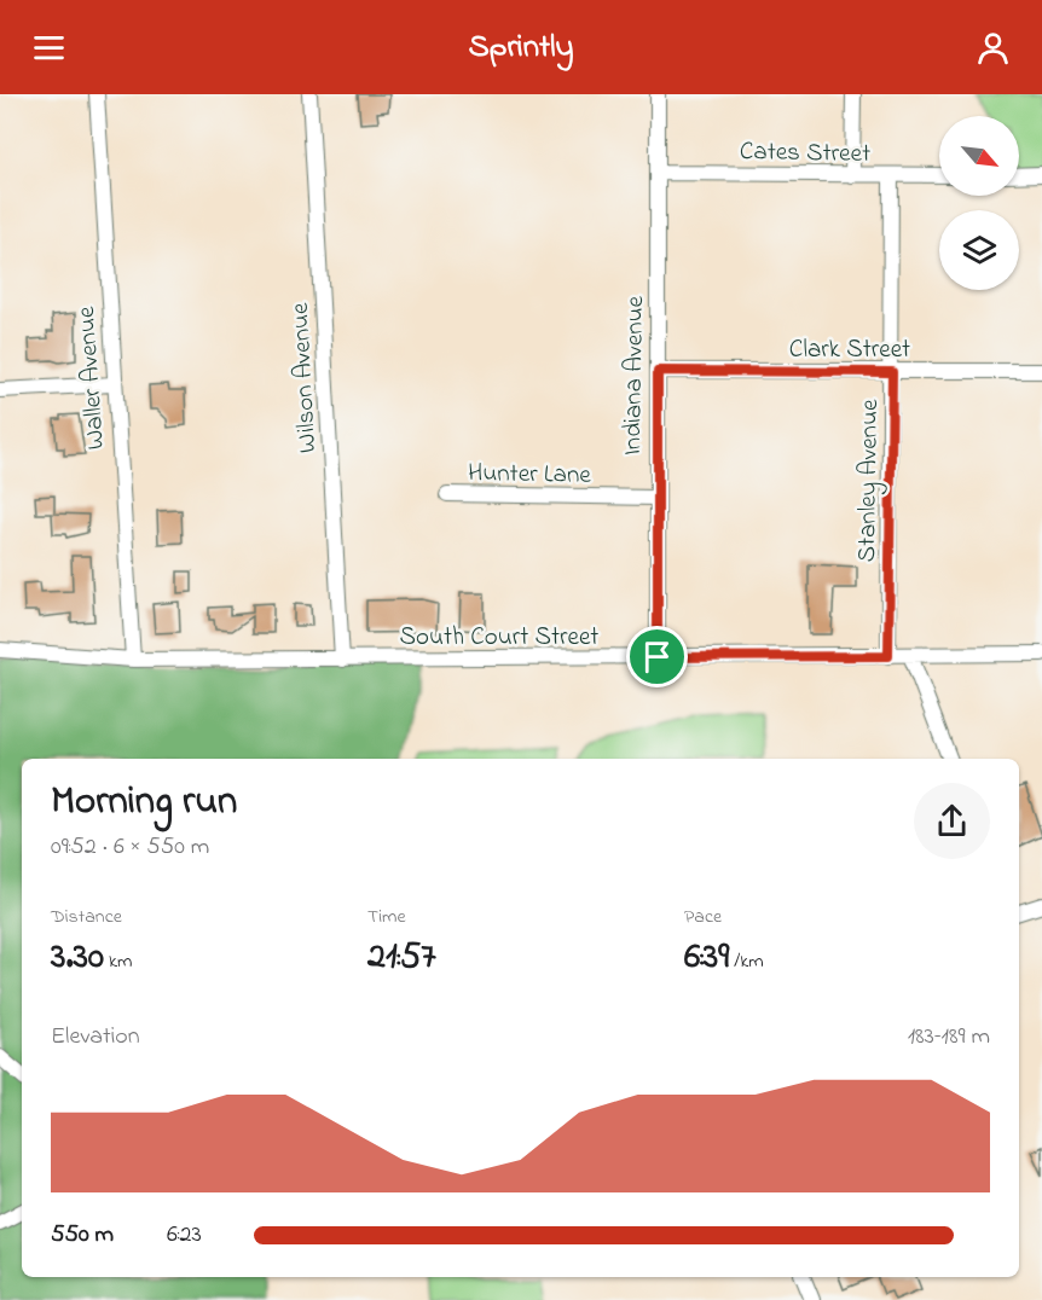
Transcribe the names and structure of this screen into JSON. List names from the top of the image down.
{
  "streets": {
    "street": [
      "Cates Street",
      "Clark Street",
      "Indiana Avenue",
      "Waller Avenue",
      "Wilson Avenue",
      "Hunter Lane",
      "Stanley Avenue",
      "South Court Street"
    ]
  },
  "crossings": [
    ["Cates Street", "Indiana Avenue"],
    ["Cates Street", "Stanley Avenue"],
    ["Clark Street", "Indiana Avenue"],
    ["Clark Street", "Stanley Avenue"],
    ["Indiana Avenue", "Hunter Lane"],
    ["Indiana Avenue", "South Court Street"],
    ["Waller Avenue", "South Court Street"],
    ["Wilson Avenue", "South Court Street"],
    ["Stanley Avenue", "South Court Street"]
  ],
  "north": "bottom right",
  "page": {
    "header": "Sprintly",
    "heading": ["Morning run", "09:52 · 6 × 550 m"],
    "stats": [
      ["Distance", "3.30 km"],
      ["Time", "21:57"],
      ["Pace", "6:39 /km"]
    ],
    "chart": ["Elevation", "183–189 m"],
    "list": [
      {
        "name": "550 m",
        "note": "6:23"
      }
    ]
  }
}
